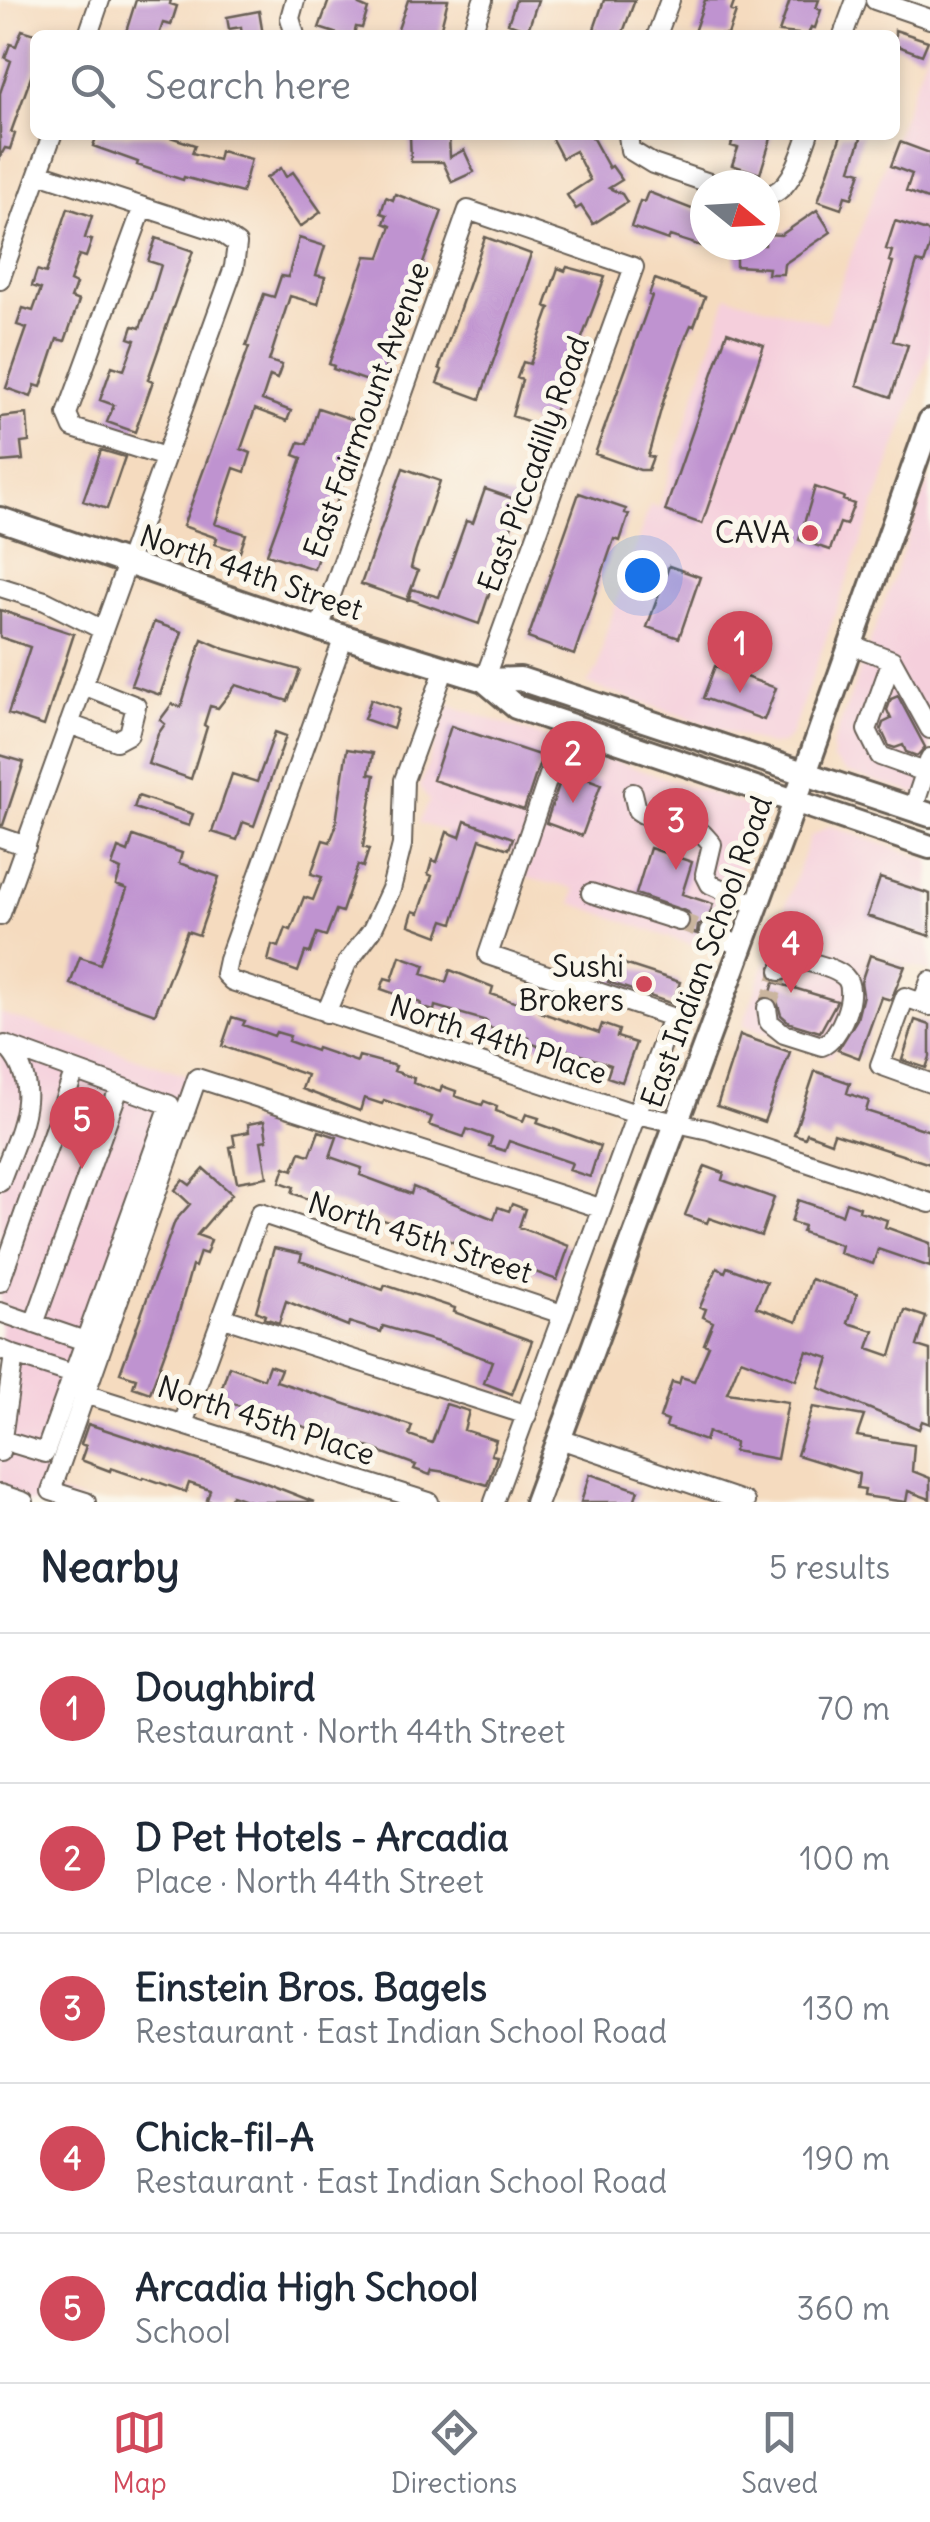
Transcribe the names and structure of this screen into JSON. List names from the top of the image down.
{
  "streets": {
    "main road": ["North 44th Street", "East Indian School Road"],
    "street": [
      "East Fairmount Avenue",
      "East Piccadilly Road",
      "North 44th Place",
      "North 45th Street",
      "North 45th Place"
    ]
  },
  "crossings": [
    ["East Fairmount Avenue", "East Piccadilly Road"],
    ["East Fairmount Avenue", "North 44th Street"],
    ["East Piccadilly Road", "North 44th Street"],
    ["North 44th Street", "East Indian School Road"],
    ["North 44th Street", "North 44th Place"],
    ["East Indian School Road", "North 44th Place"],
    ["East Indian School Road", "North 45th Street"]
  ],
  "places": ["CAVA", "Sushi Brokers"],
  "north": "right",
  "page": {
    "search": "Search here",
    "pins": [
      "1",
      "2",
      "3",
      "4",
      "5"
    ],
    "heading": ["Nearby", "5 results"],
    "list": [
      {
        "mark": "1",
        "name": "Doughbird",
        "note": "Restaurant · North 44th Street",
        "value": "70 m"
      },
      {
        "mark": "2",
        "name": "D Pet Hotels - Arcadia",
        "note": "Place · North 44th Street",
        "value": "100 m"
      },
      {
        "mark": "3",
        "name": "Einstein Bros. Bagels",
        "note": "Restaurant · East Indian School Road",
        "value": "130 m"
      },
      {
        "mark": "4",
        "name": "Chick-fil-A",
        "note": "Restaurant · East Indian School Road",
        "value": "190 m"
      },
      {
        "mark": "5",
        "name": "Arcadia High School",
        "note": "School",
        "value": "360 m"
      }
    ],
    "nav": ["Map", "Directions", "Saved"]
  }
}
